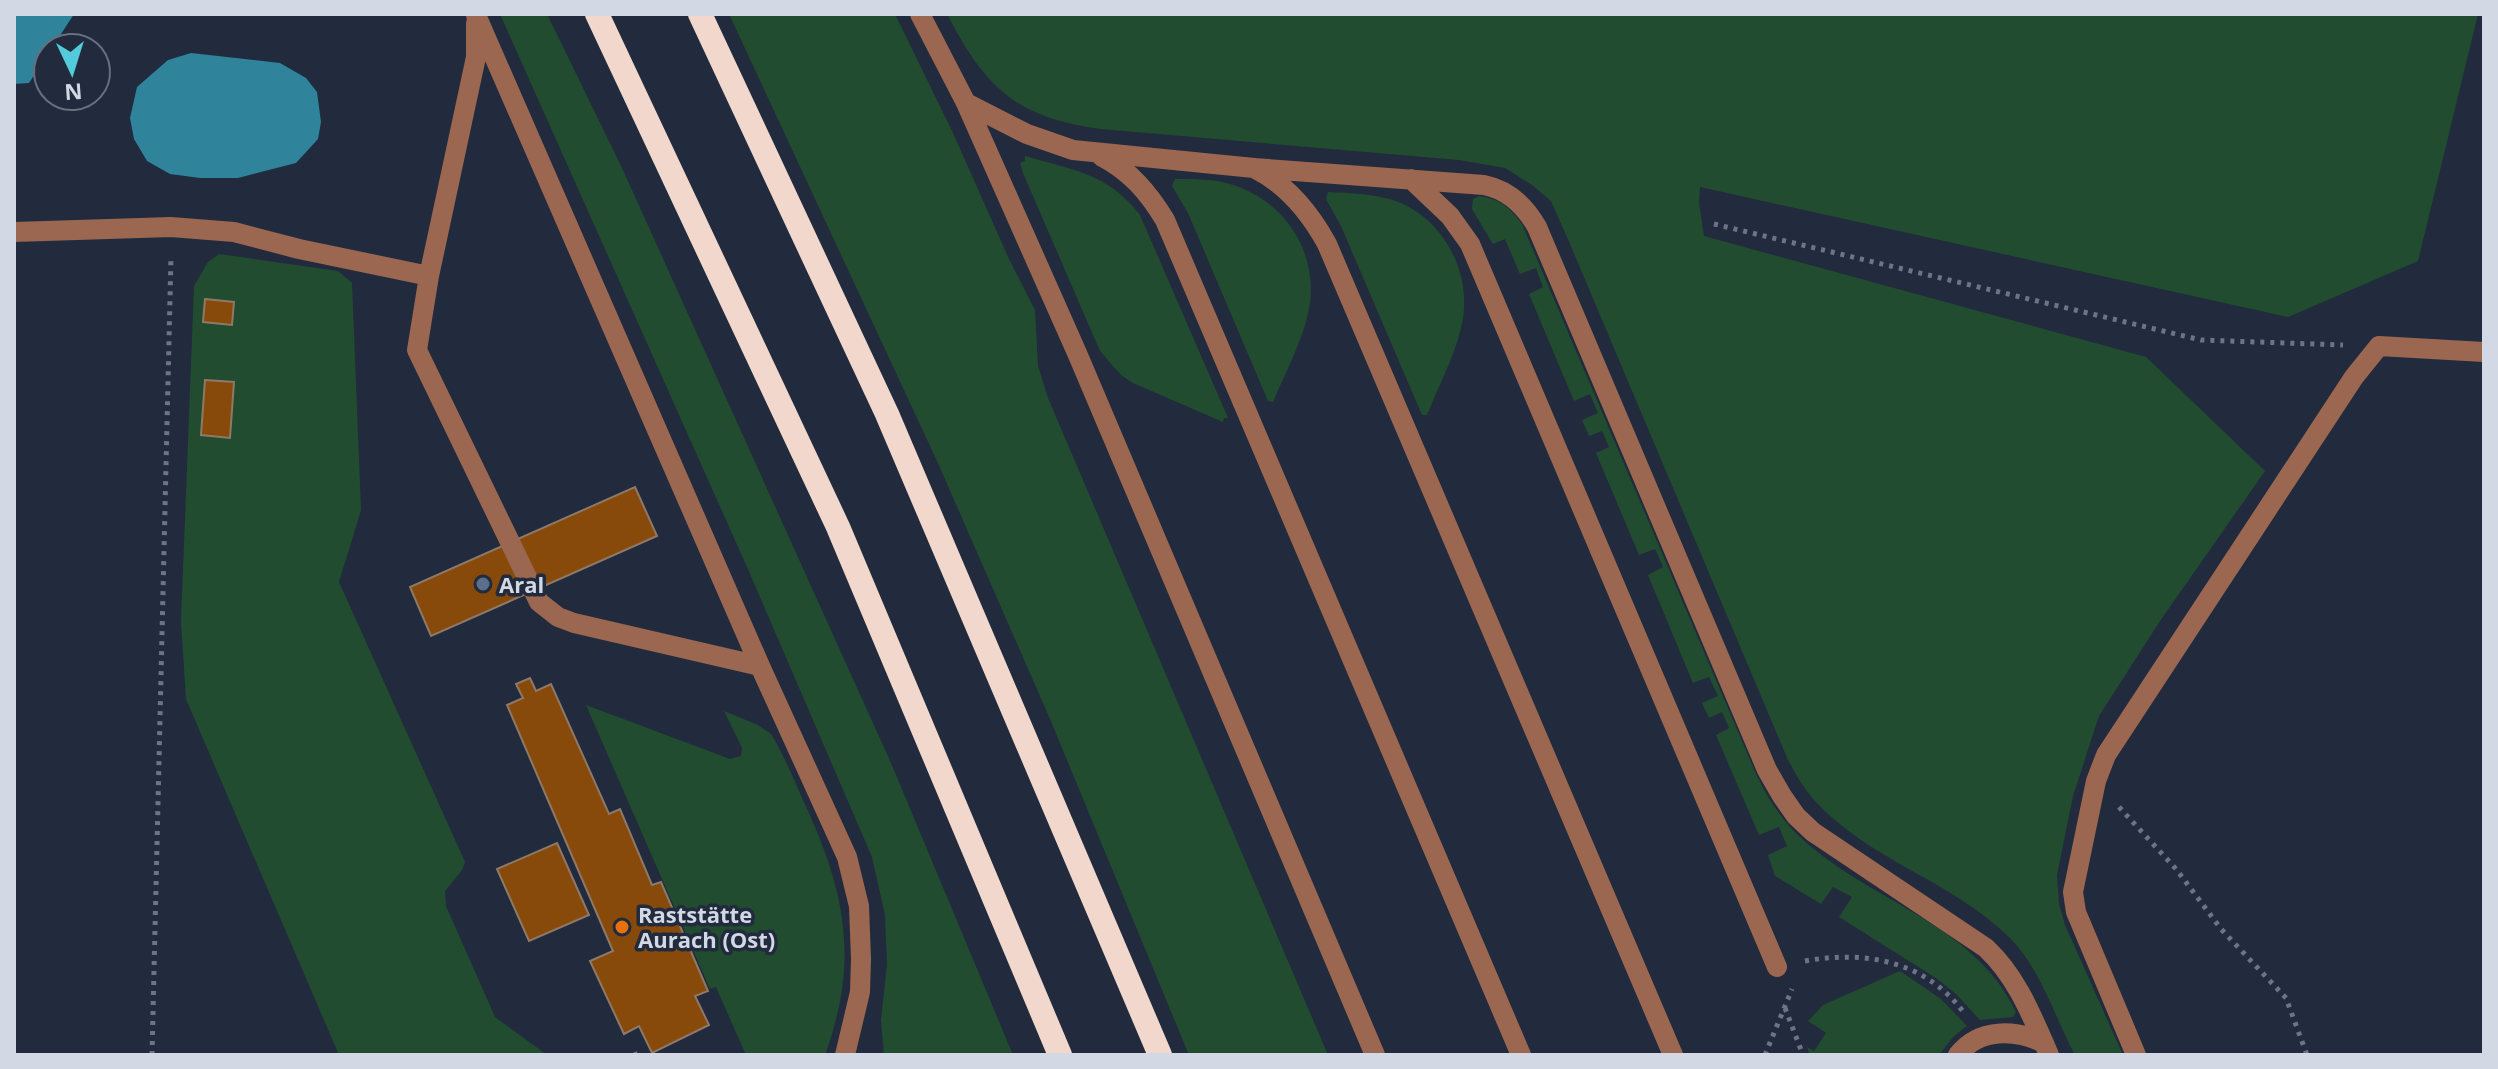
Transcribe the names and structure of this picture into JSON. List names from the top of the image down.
{
  "places": ["Aral", "Raststätte Aurach (Ost)"],
  "north": "bottom"
}
